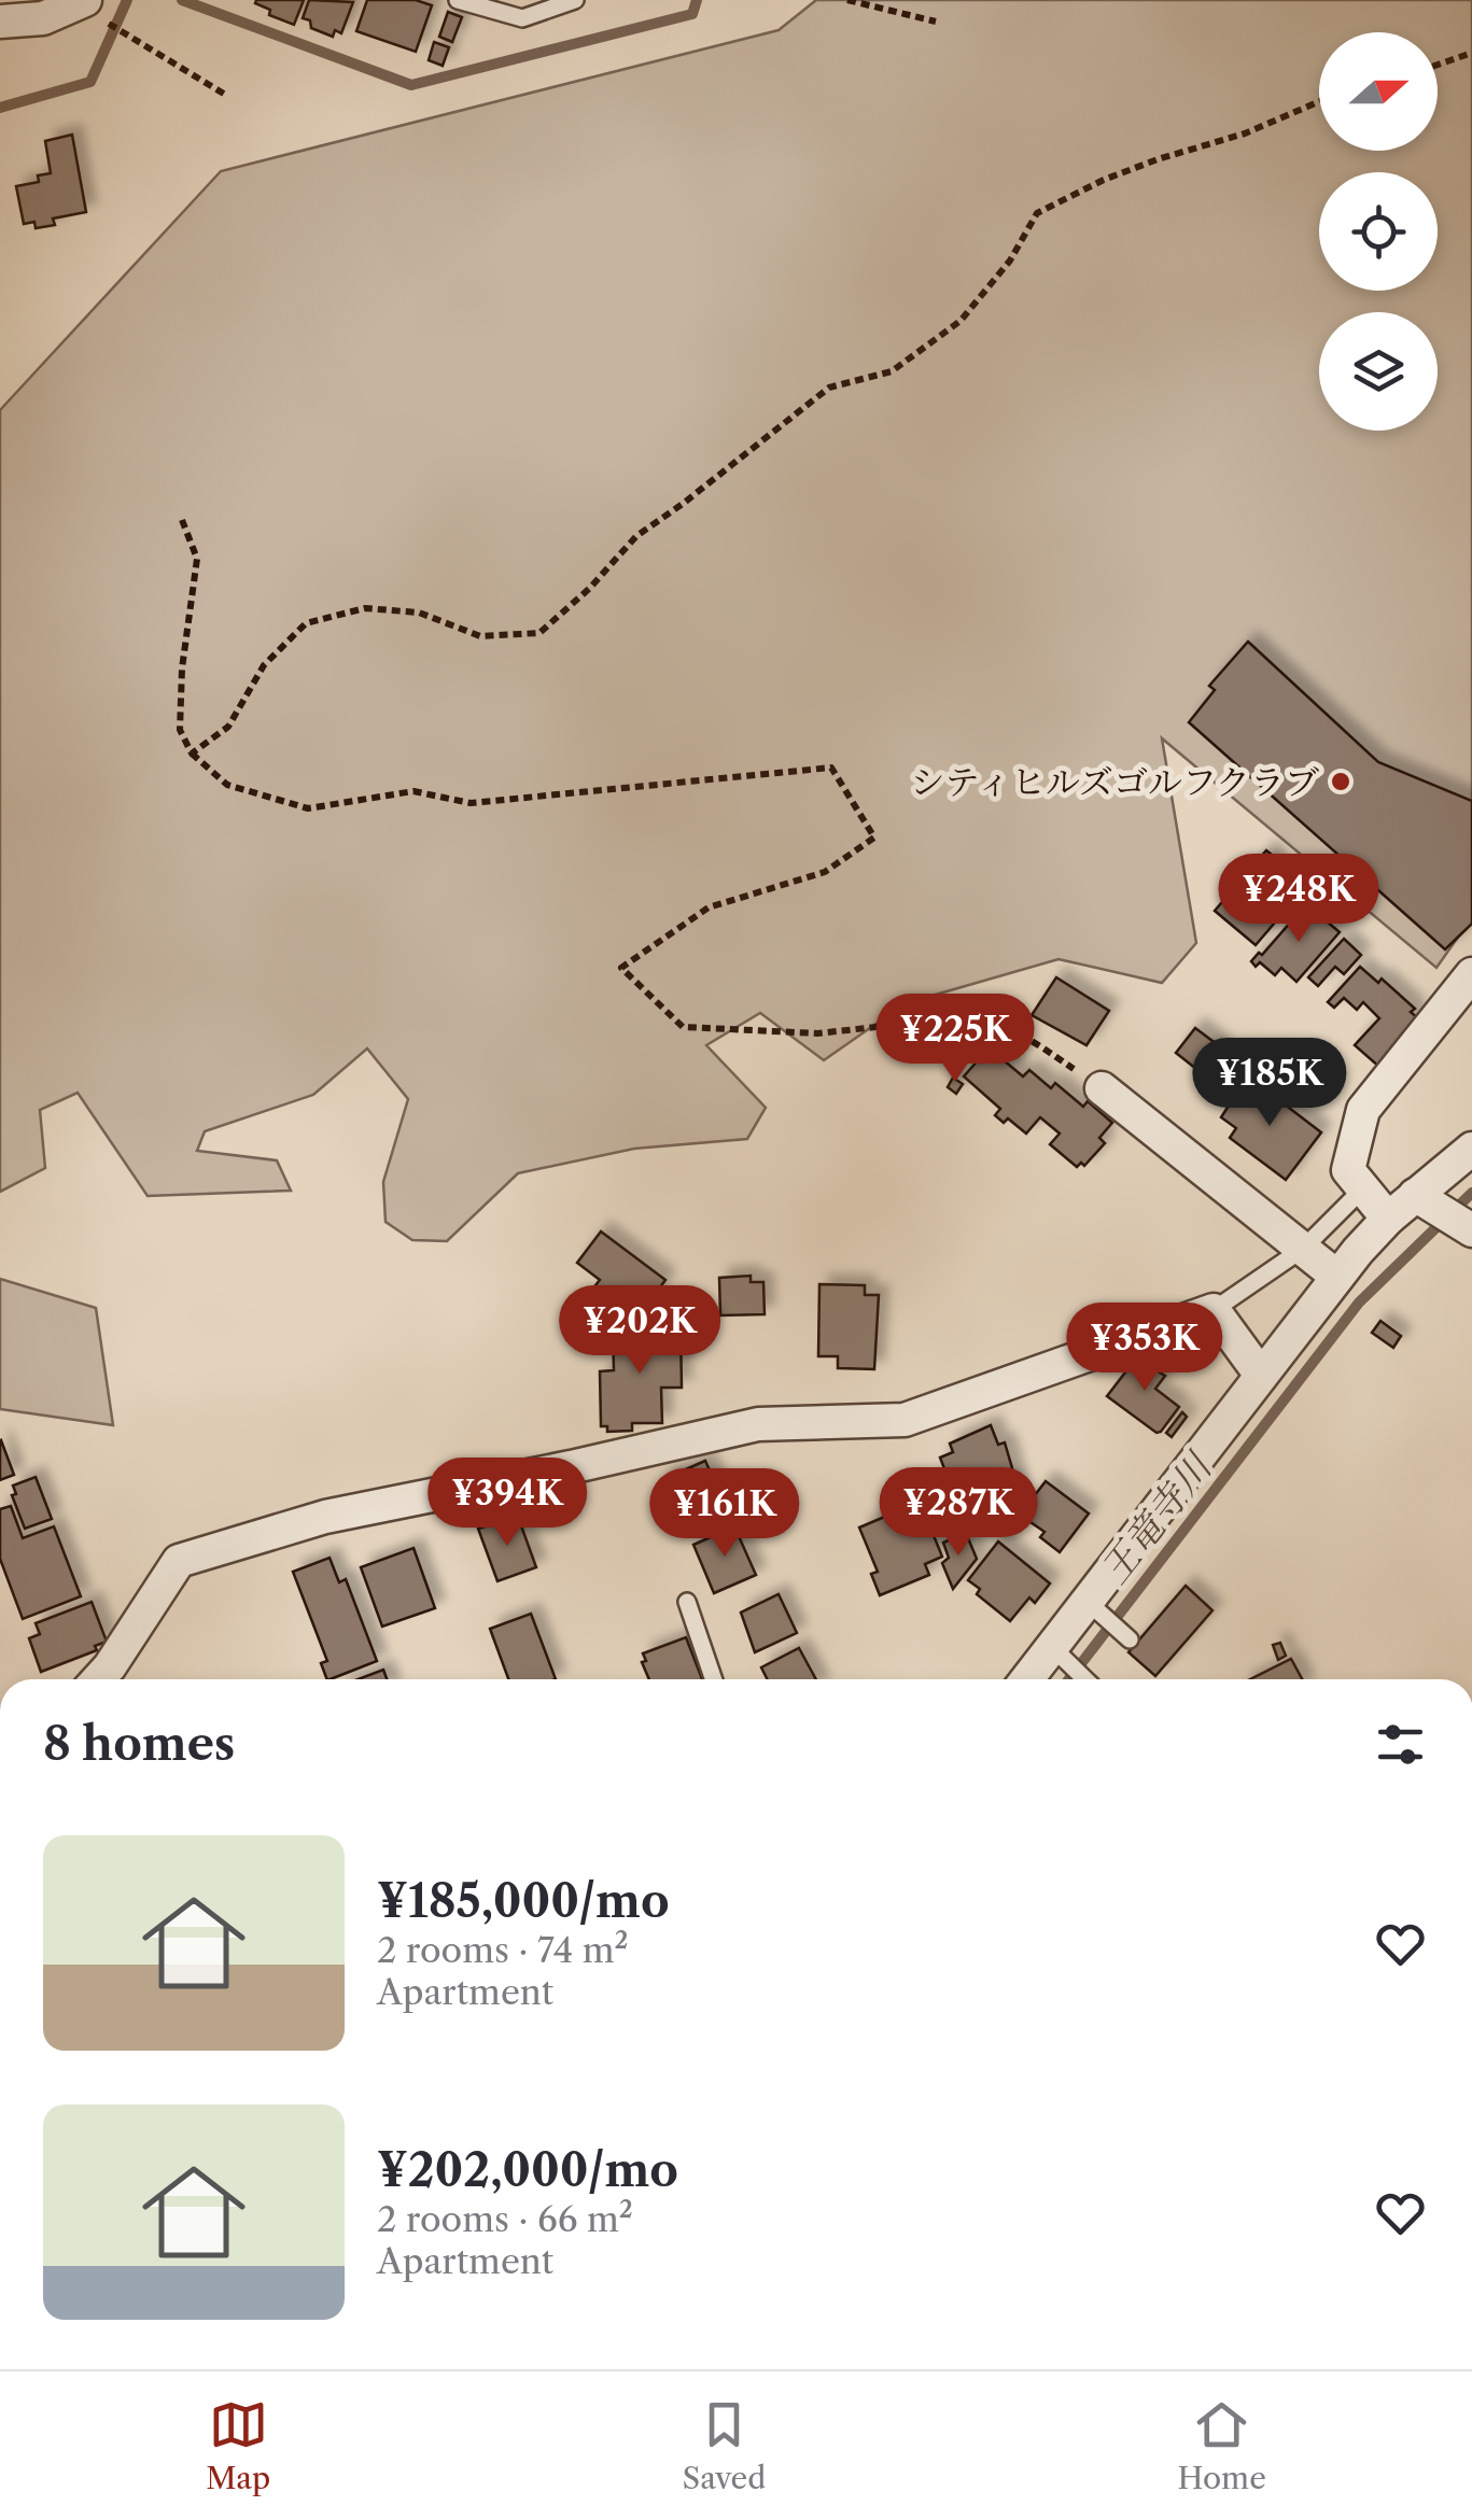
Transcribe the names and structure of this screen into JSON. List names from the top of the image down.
{
  "water": ["王竜寺川"],
  "places": ["シティヒルズゴルフクラブ"],
  "north": "right",
  "page": {
    "price": [
      "¥248K",
      "¥225K",
      "¥185K",
      "¥202K",
      "¥353K",
      "¥394K",
      "¥287K",
      "¥161K"
    ],
    "heading": "8 homes",
    "list": [
      {
        "name": "¥185,000/mo",
        "note": "2 rooms · 74 m² · Apartment"
      },
      {
        "name": "¥202,000/mo",
        "note": "2 rooms · 66 m² · Apartment"
      }
    ],
    "tabs": ["Map", "Saved", "Home"]
  }
}
